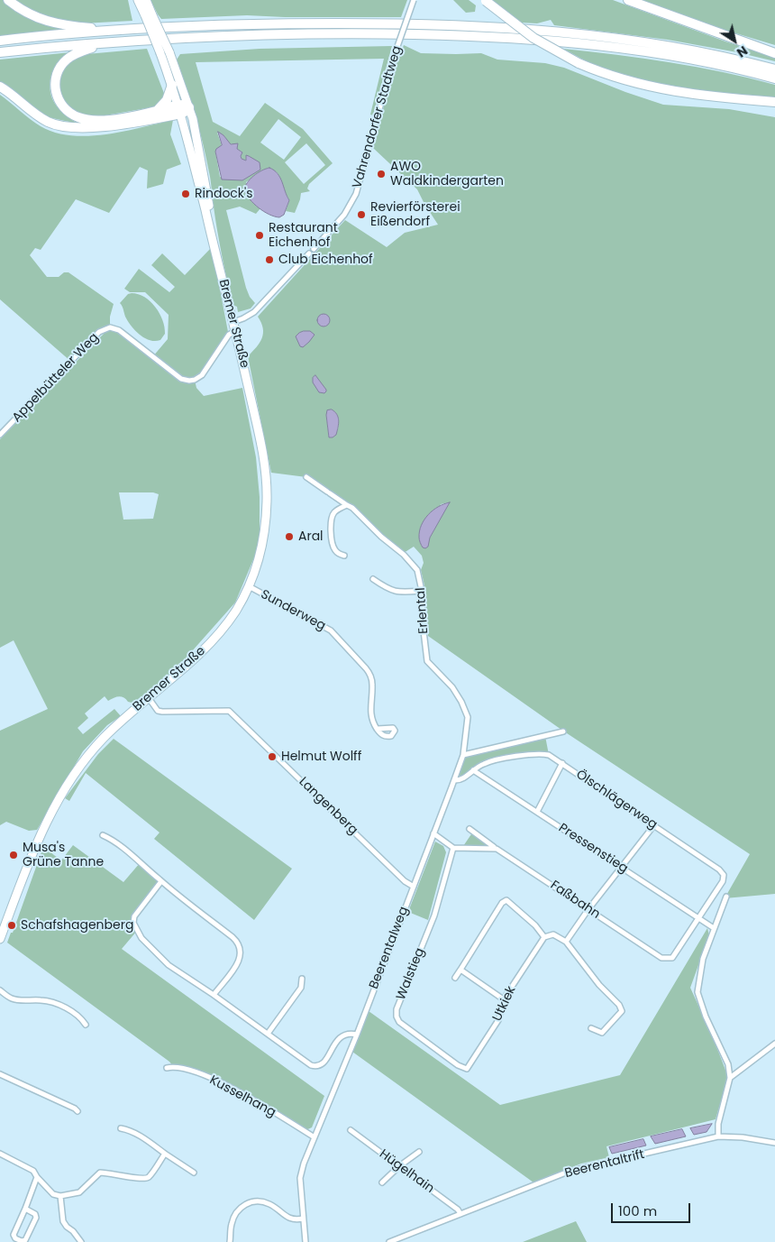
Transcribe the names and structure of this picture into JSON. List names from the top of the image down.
{
  "streets": {
    "main road": ["Bremer Straße"],
    "street": [
      "Vahrendorfer Stadtweg",
      "Appelbütteler Weg",
      "Sunderweg",
      "Erlental",
      "Ölschlägerweg",
      "Langenberg",
      "Pressenstieg",
      "Faßbahn",
      "Beerentalweg",
      "Walstieg",
      "Utkiek",
      "Kusselhang",
      "Beerentaltrift",
      "Hügelhain"
    ]
  },
  "crossings": [
    ["Bremer Straße", "Appelbütteler Weg"],
    ["Bremer Straße", "Sunderweg"],
    ["Bremer Straße", "Langenberg"],
    ["Erlental", "Beerentalweg"],
    ["Ölschlägerweg", "Pressenstieg"],
    ["Ölschlägerweg", "Faßbahn"],
    ["Ölschlägerweg", "Beerentalweg"],
    ["Langenberg", "Beerentalweg"],
    ["Pressenstieg", "Faßbahn"],
    ["Beerentalweg", "Kusselhang"],
    ["Walstieg", "Utkiek"],
    ["Beerentaltrift", "Hügelhain"]
  ],
  "places": [
    "AWO Waldkindergarten",
    "Rindock's",
    "Revierförsterei Eißendorf",
    "Restaurant Eichenhof",
    "Club Eichenhof",
    "Aral",
    "Helmut Wolff",
    "Musa's Grüne Tanne",
    "Schafshagenberg"
  ],
  "scale_bar": "100 m",
  "north": "bottom right"
}
